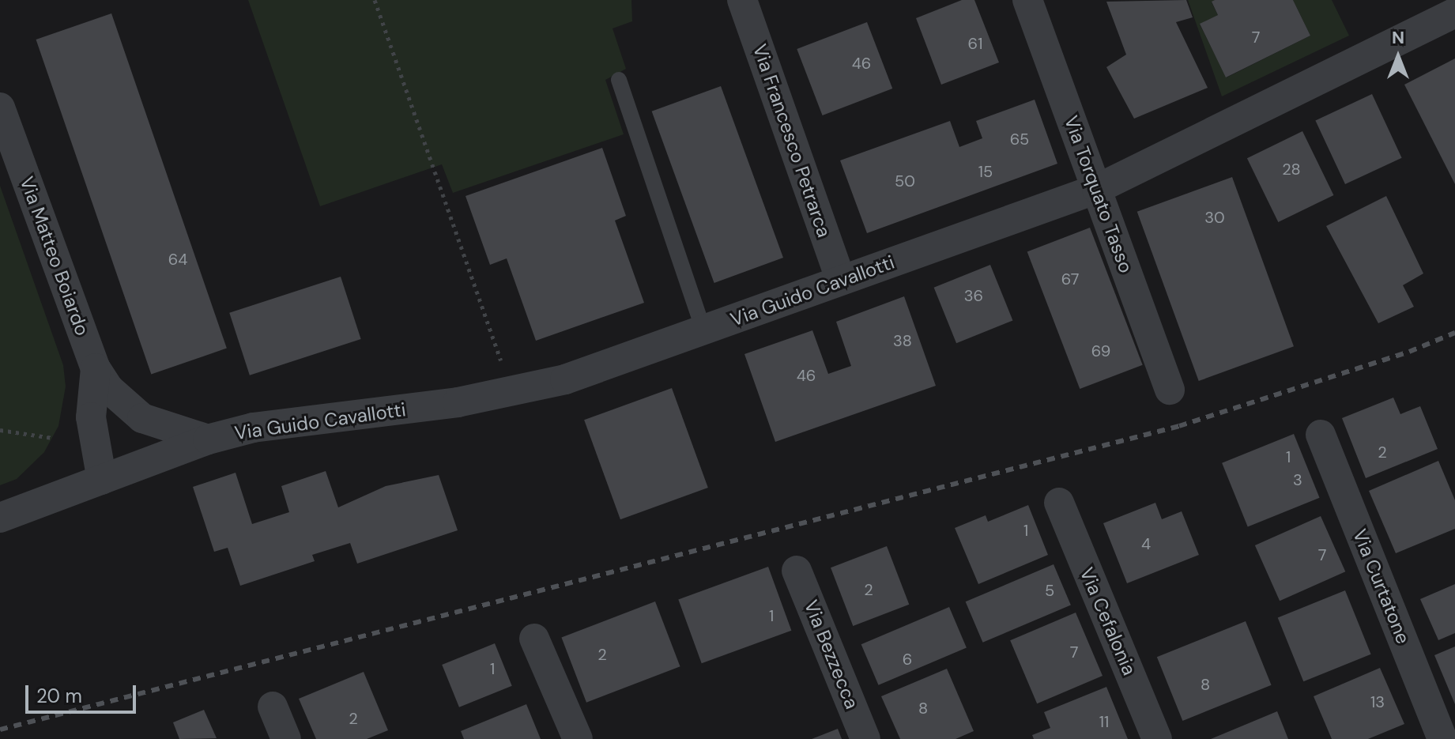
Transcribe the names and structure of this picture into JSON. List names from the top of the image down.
{
  "streets": {
    "street": [
      "Via Francesco Petrarca",
      "Via Torquato Tasso",
      "Via Matteo Boiardo",
      "Via Guido Cavallotti",
      "Via Curtatone",
      "Via Cefalonia",
      "Via Bezzecca"
    ]
  },
  "crossings": [
    ["Via Francesco Petrarca", "Via Guido Cavallotti"],
    ["Via Torquato Tasso", "Via Guido Cavallotti"],
    ["Via Matteo Boiardo", "Via Guido Cavallotti"]
  ],
  "house_numbers": [
    "7",
    "61",
    "46",
    "65",
    "28",
    "15",
    "50",
    "30",
    "64",
    "67",
    "36",
    "38",
    "69",
    "46",
    "2",
    "1",
    "3",
    "1",
    "4",
    "7",
    "2",
    "5",
    "1",
    "7",
    "2",
    "6",
    "1",
    "8",
    "13",
    "8",
    "2",
    "11"
  ],
  "scale_bar": "20 m",
  "north": "top"
}
